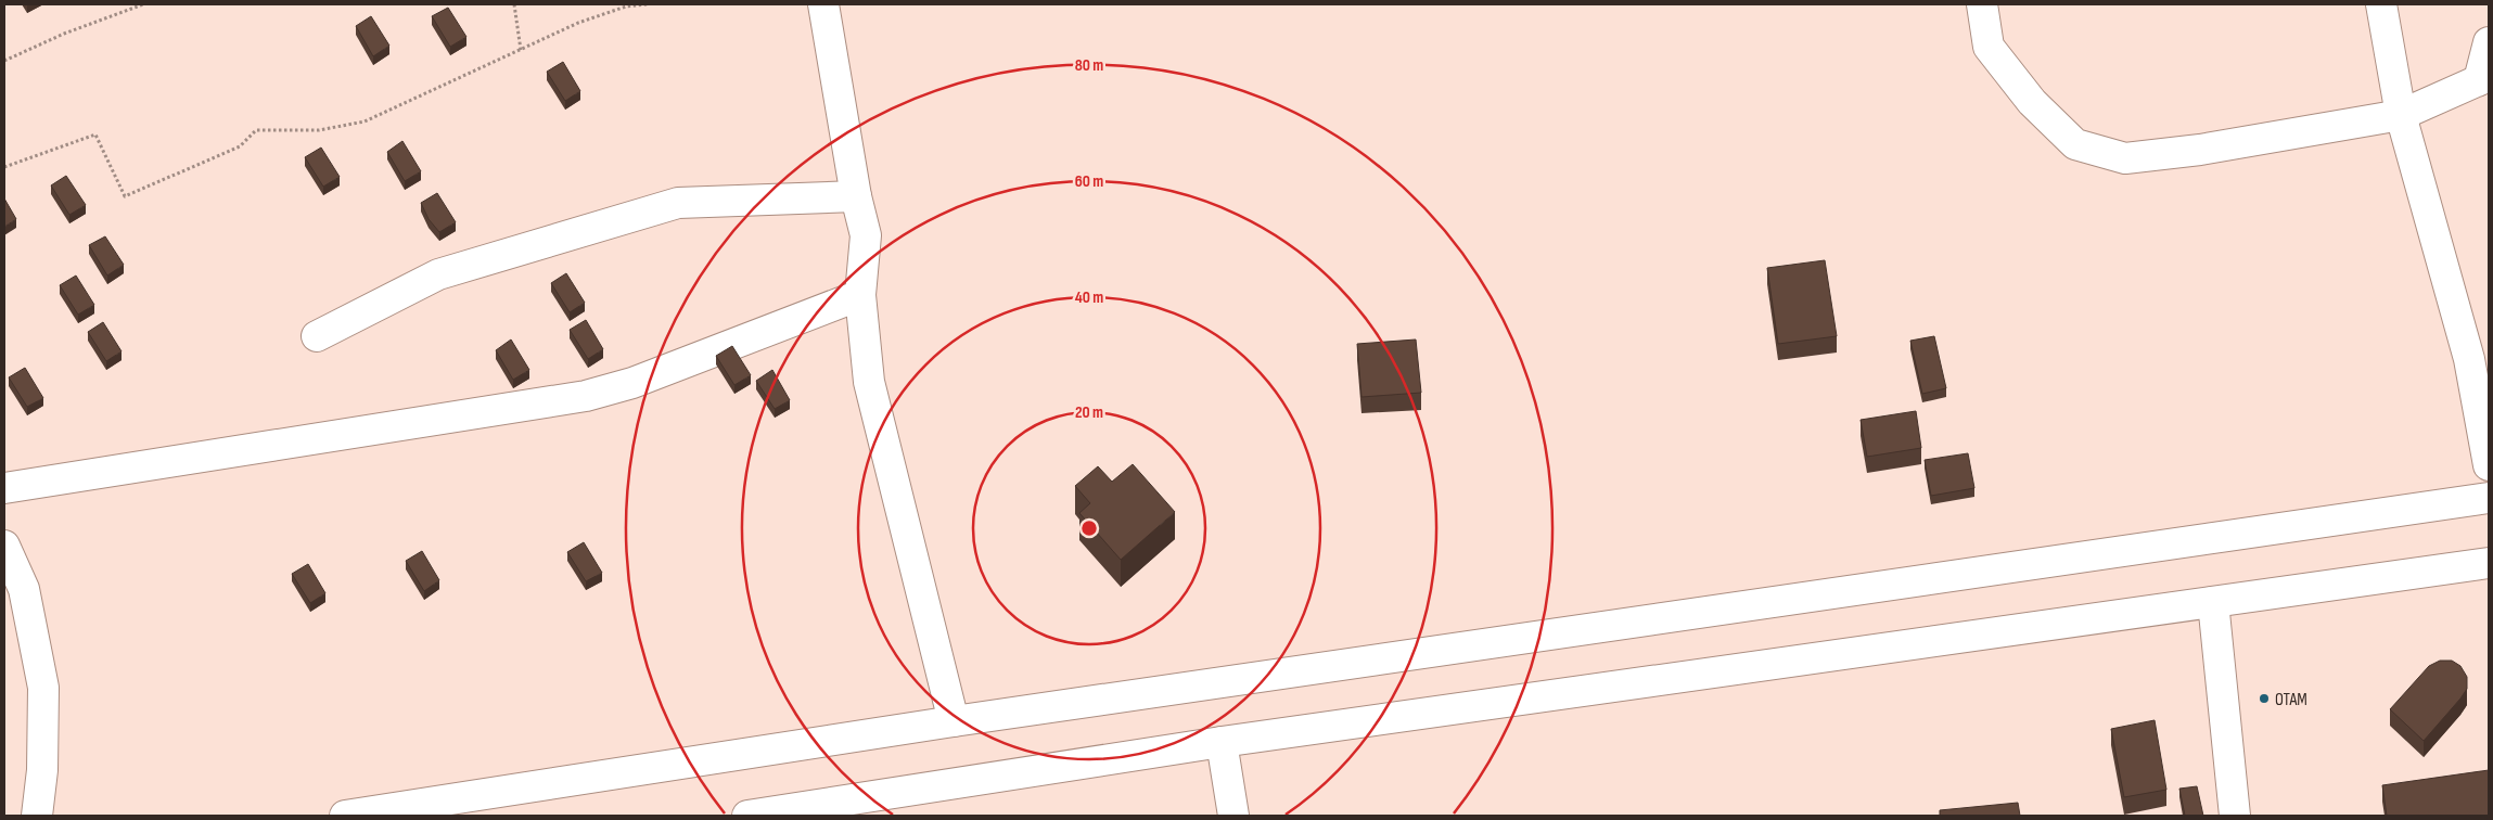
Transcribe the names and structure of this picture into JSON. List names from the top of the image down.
{
  "places": ["OTAM"],
  "rings": [
    "80 m",
    "60 m",
    "40 m",
    "20 m"
  ]
}
